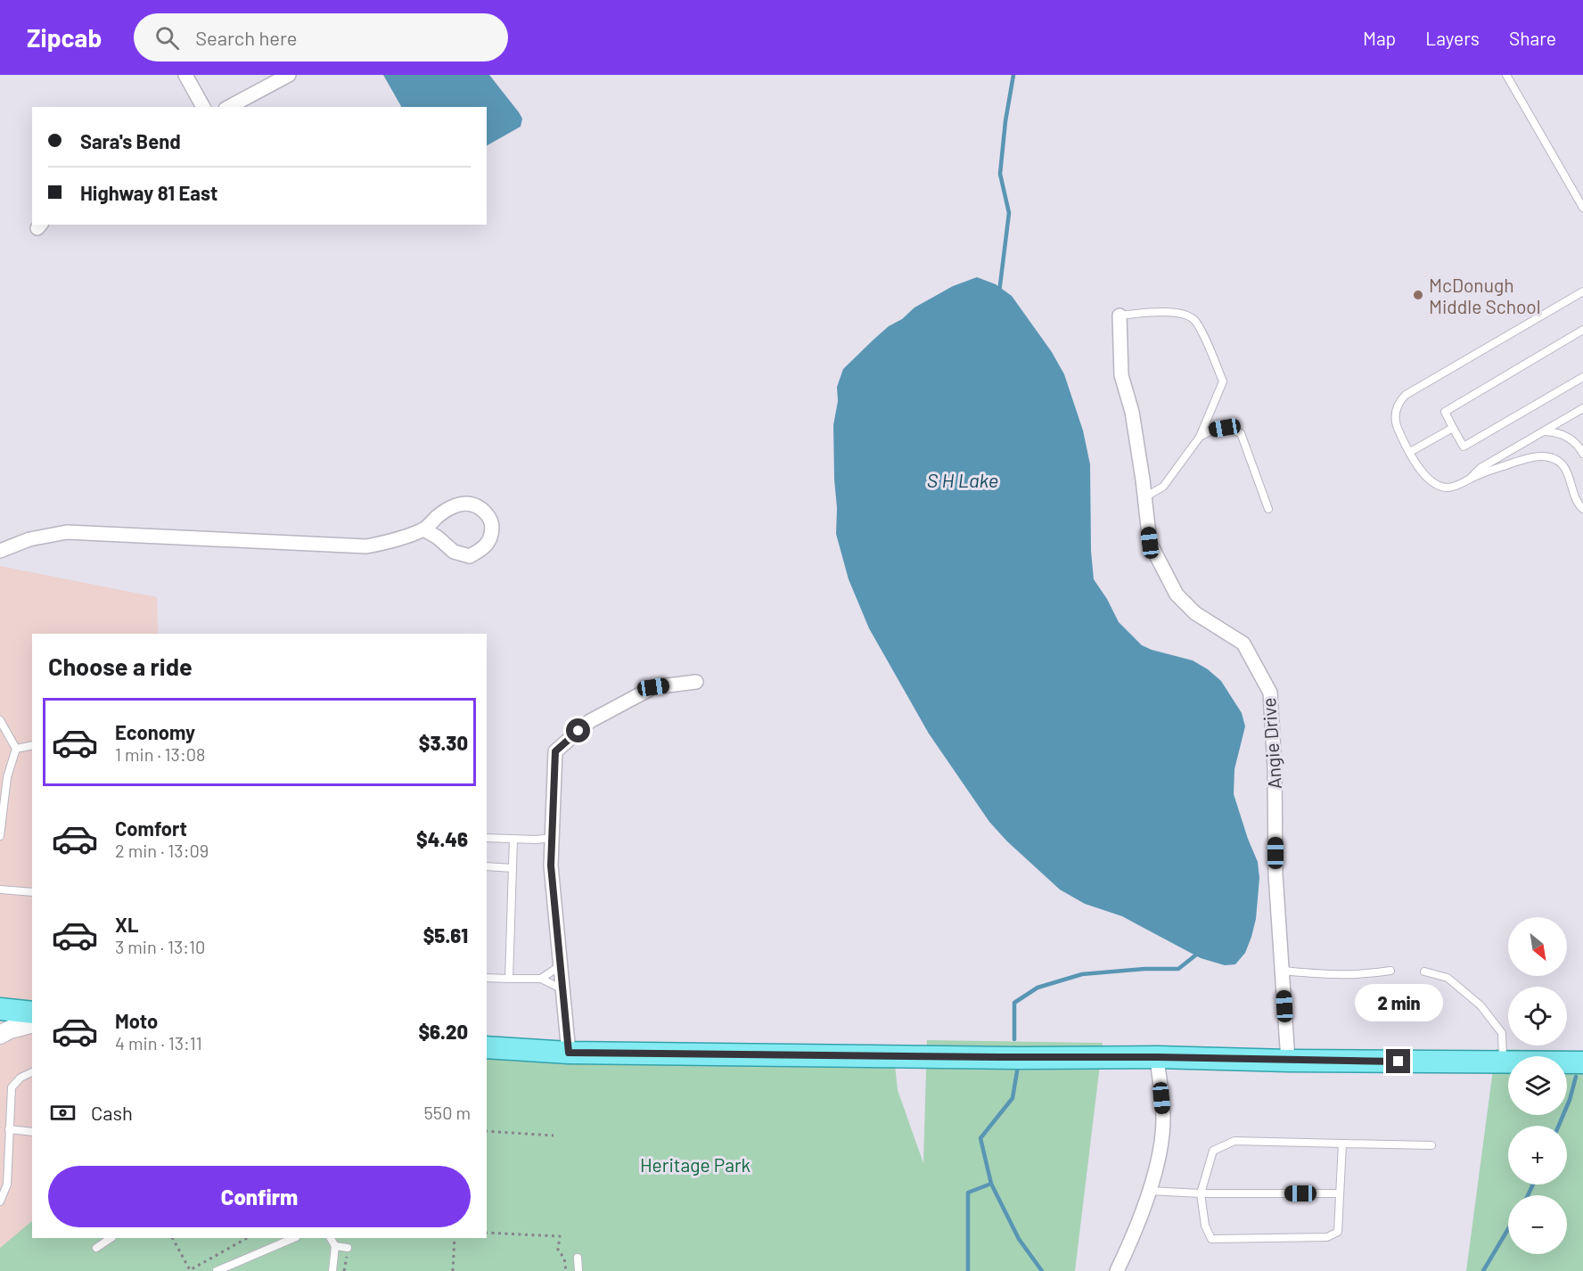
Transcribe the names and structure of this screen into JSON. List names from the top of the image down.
{
  "streets": {
    "street": ["Angie Drive"]
  },
  "water": ["S H Lake"],
  "parks": ["Heritage Park"],
  "places": ["McDonugh Middle School"],
  "north": "bottom right",
  "page": {
    "header": "Zipcab",
    "search": "Search here",
    "nav": ["Map", "Layers", "Share"],
    "banner": ["Sara's Bend", "Highway 81 East"],
    "heading": "Choose a ride",
    "list": [
      {
        "name": "Economy",
        "note": "1 min · 13:08",
        "value": "$3.30"
      },
      {
        "name": "Comfort",
        "note": "2 min · 13:09",
        "value": "$4.46"
      },
      {
        "name": "XL",
        "note": "3 min · 13:10",
        "value": "$5.61"
      },
      {
        "name": "Moto",
        "note": "4 min · 13:11",
        "value": "$6.20"
      }
    ],
    "map_buttons": ["+", "−"],
    "bubble": "2 min",
    "pay": ["Cash", "550 m"],
    "buttons": "Confirm"
  }
}
